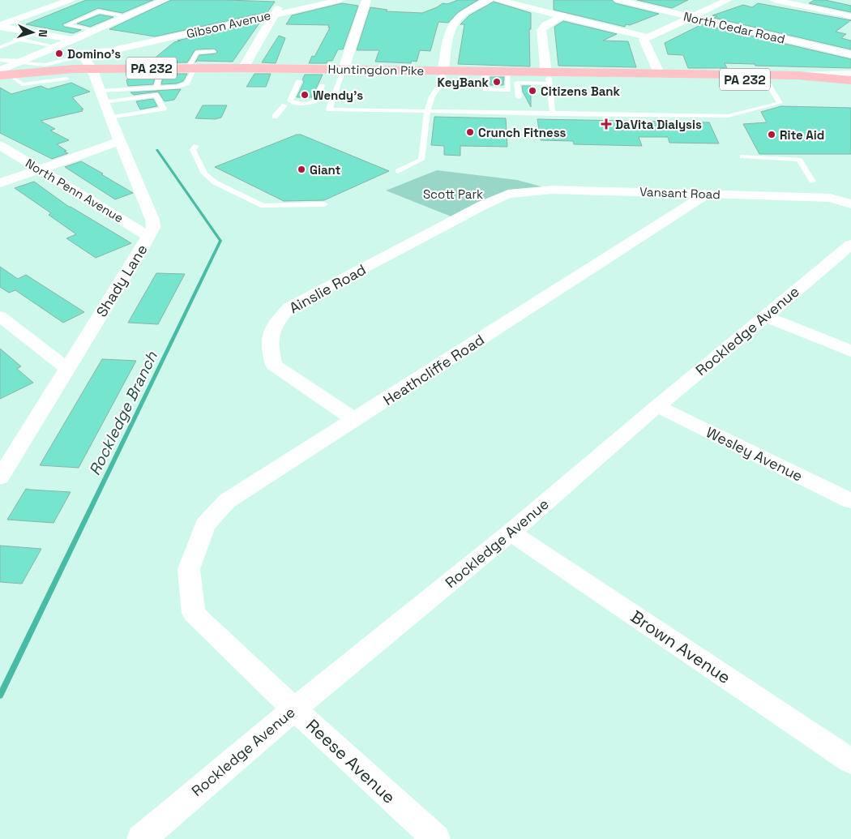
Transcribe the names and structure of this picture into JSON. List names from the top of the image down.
{
  "streets": {
    "main road": ["PA 232", "Huntingdon Pike"],
    "street": [
      "Gibson Avenue",
      "North Cedar Road",
      "North Penn Avenue",
      "Vansant Road",
      "Shady Lane",
      "Ainslie Road",
      "Rockledge Avenue",
      "Heathcliffe Road",
      "Wesley Avenue",
      "Brown Avenue",
      "Reese Avenue"
    ]
  },
  "crossings": [
    ["Gibson Avenue", "Huntingdon Pike"],
    ["Gibson Avenue", "Shady Lane"],
    ["Huntingdon Pike", "Shady Lane"],
    ["North Penn Avenue", "Shady Lane"],
    ["Vansant Road", "Ainslie Road"],
    ["Vansant Road", "Heathcliffe Road"],
    ["Ainslie Road", "Heathcliffe Road"],
    ["Rockledge Avenue", "Wesley Avenue"],
    ["Rockledge Avenue", "Brown Avenue"],
    ["Rockledge Avenue", "Reese Avenue"],
    ["Heathcliffe Road", "Reese Avenue"]
  ],
  "water": ["Rockledge Branch"],
  "parks": ["Scott Park"],
  "places": {
    "other": [
      "Domino's",
      "KeyBank",
      "Citizens Bank",
      "Wendy's",
      "Crunch Fitness",
      "Rite Aid",
      "Giant"
    ],
    "health": ["DaVita Dialysis"]
  },
  "north": "right"
}
